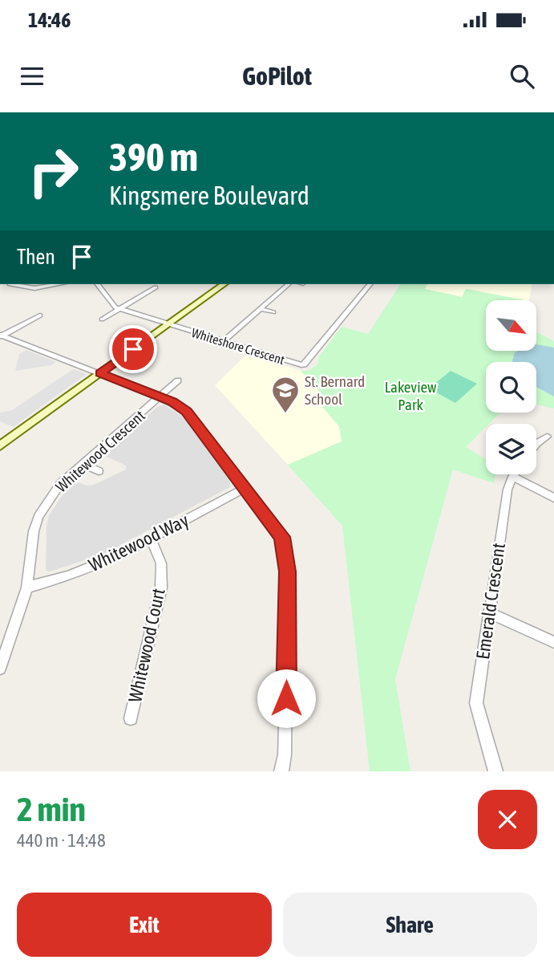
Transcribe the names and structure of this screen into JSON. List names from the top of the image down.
{
  "streets": {
    "street": [
      "Whiteshore Crescent",
      "Whitewood Crescent",
      "Whitewood Way",
      "Emerald Crescent",
      "Whitewood Court"
    ]
  },
  "crossings": [
    ["Whitewood Crescent", "Whitewood Way"],
    ["Whitewood Way", "Whitewood Court"]
  ],
  "parks": ["Lakeview Park"],
  "places": {
    "school or university": ["St. Bernard School"]
  },
  "north": "bottom right",
  "page": {
    "status": "14:46",
    "header": "GoPilot",
    "turn": ["390 m", "Kingsmere Boulevard"],
    "then": "Then",
    "heading": ["2 min", "440 m · 14:48"],
    "buttons": ["Exit", "Share"]
  }
}
